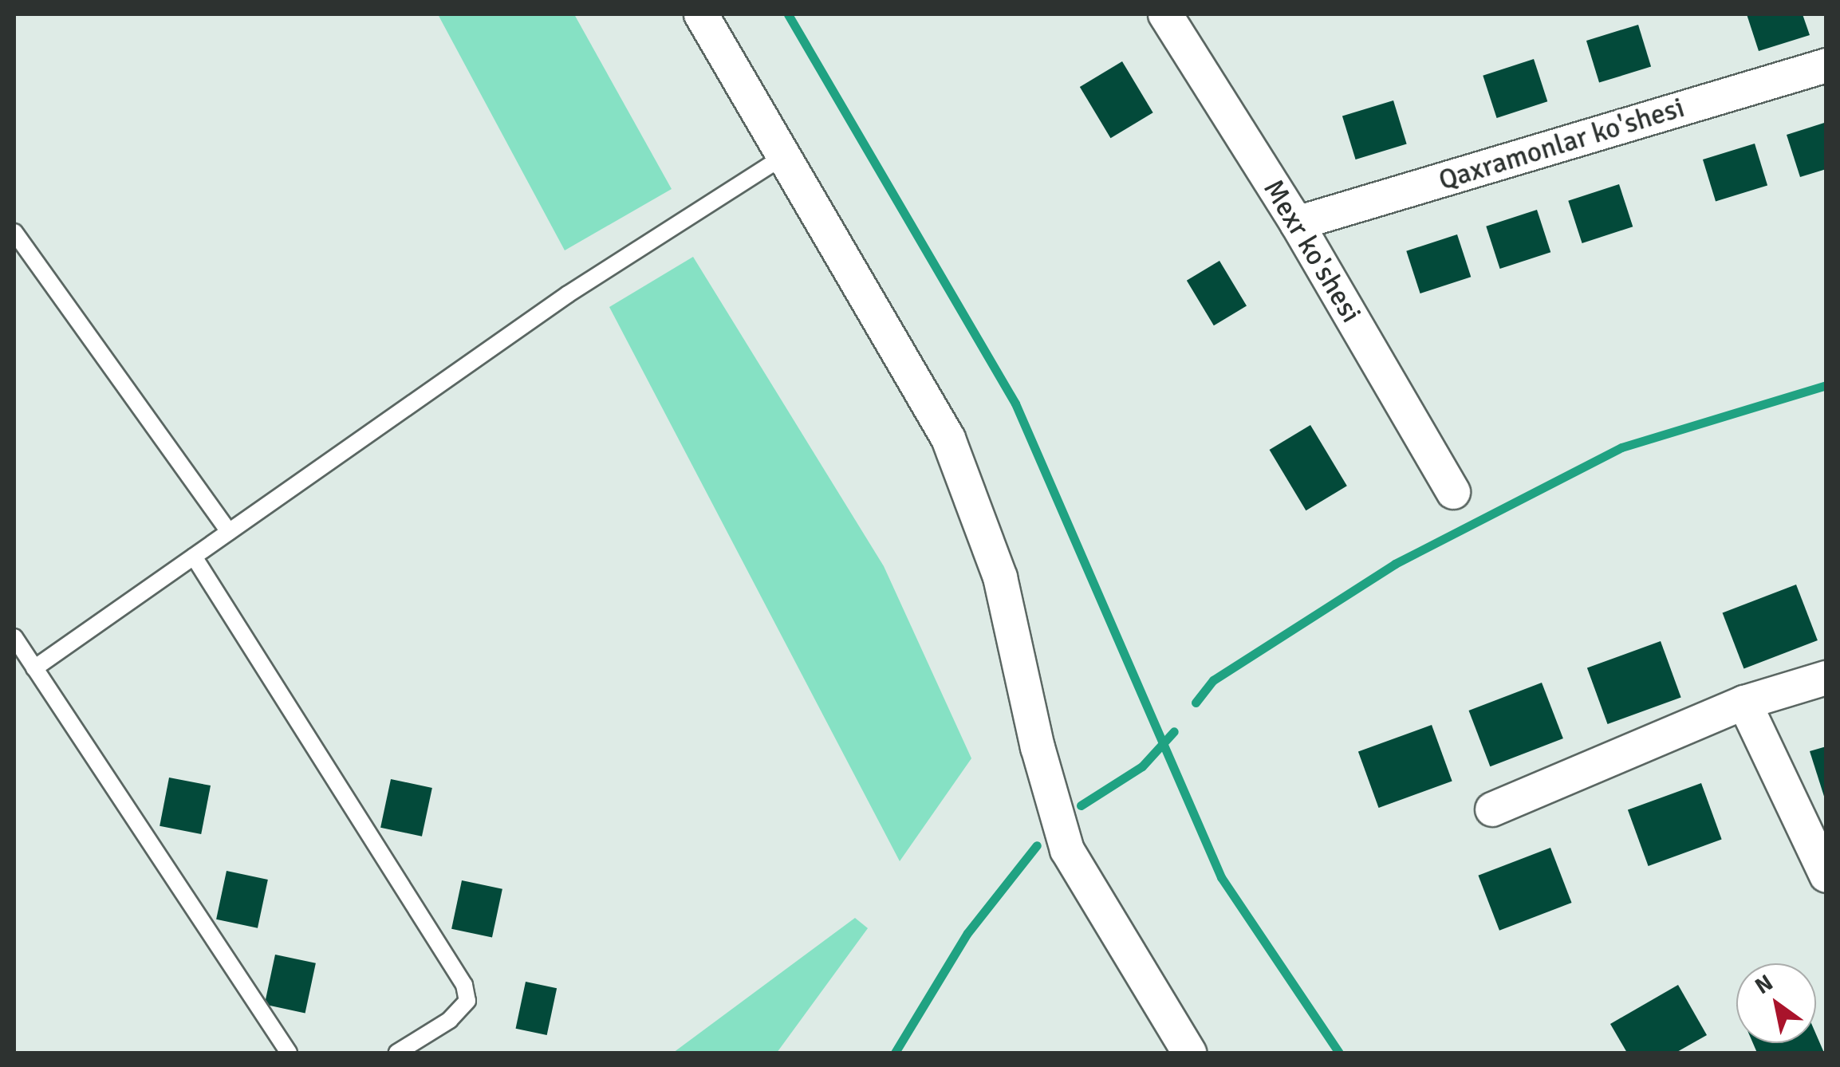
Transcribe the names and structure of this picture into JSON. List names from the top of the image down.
{
  "streets": {
    "street": ["Qaxramonlar ko'shesi", "Mexr ko'shesi"]
  },
  "crossings": [
    ["Qaxramonlar ko'shesi", "Mexr ko'shesi"]
  ],
  "north": "top left"
}
